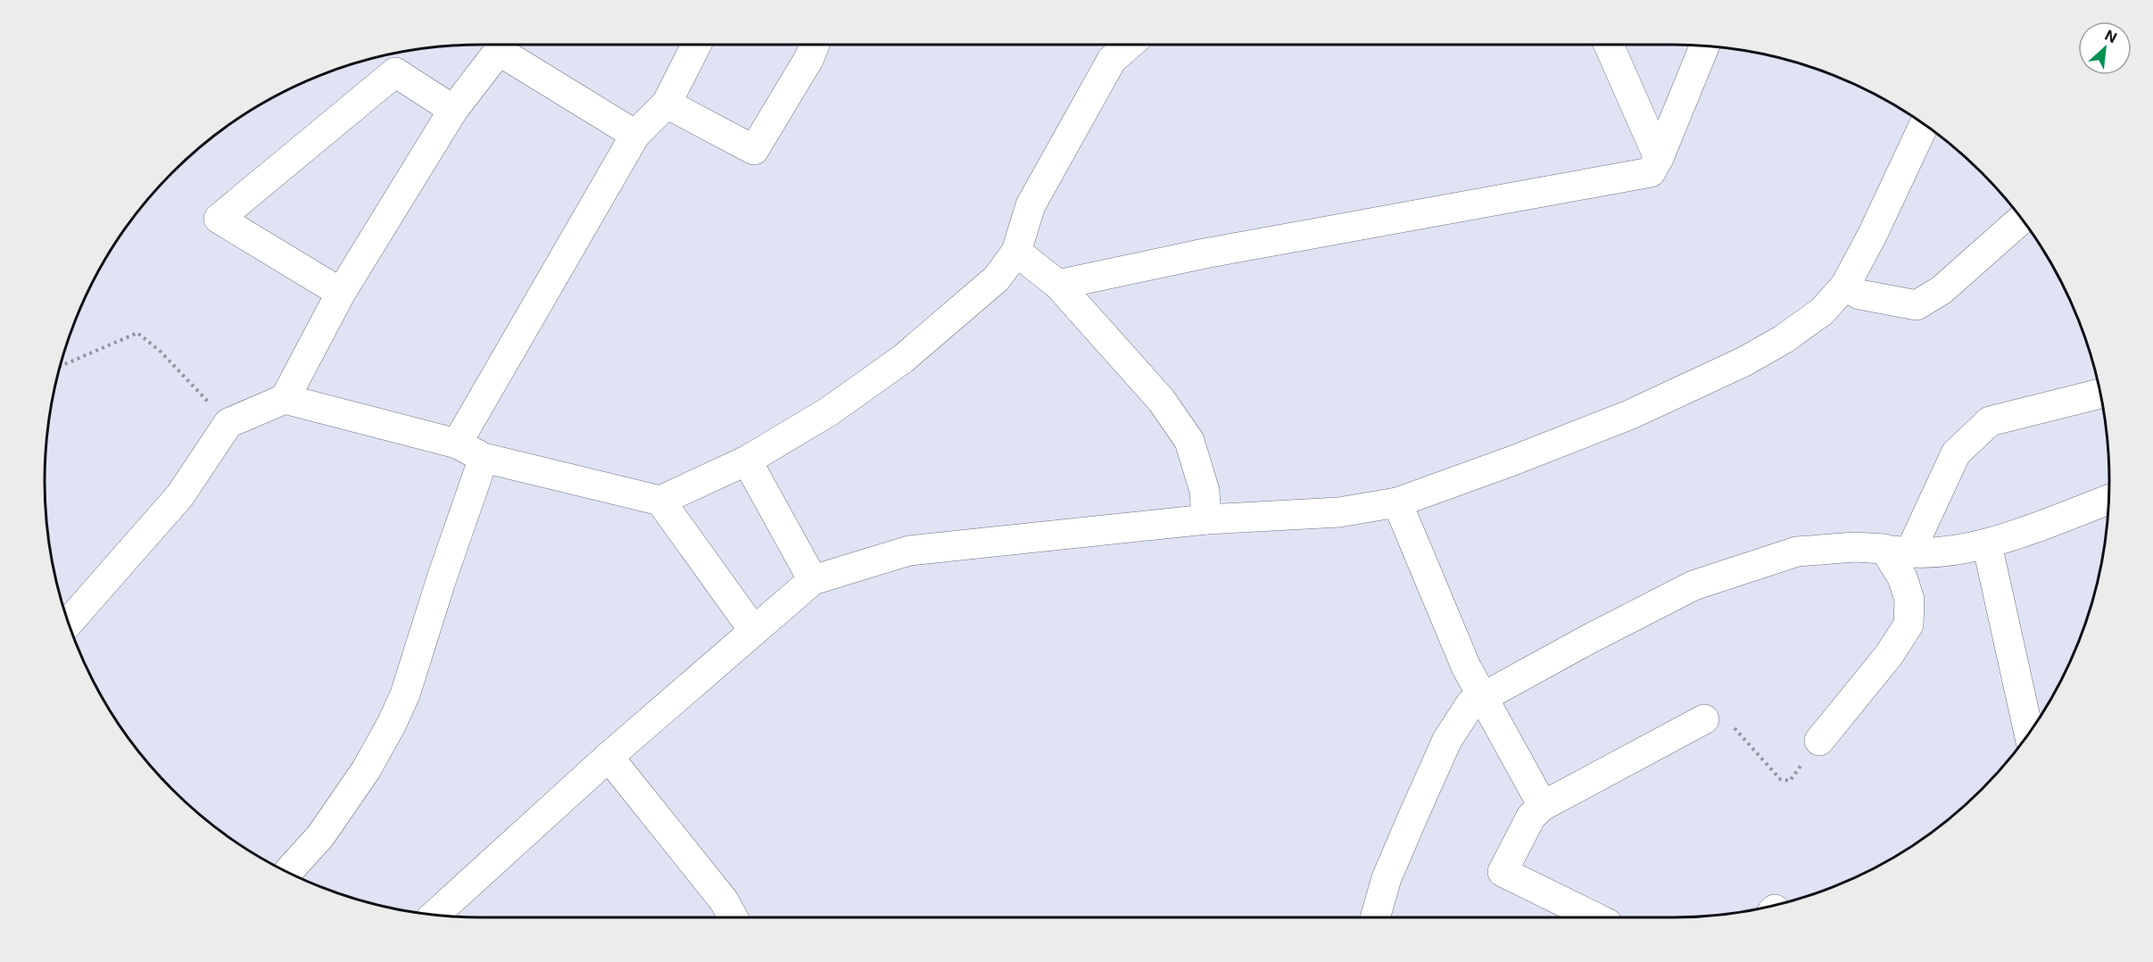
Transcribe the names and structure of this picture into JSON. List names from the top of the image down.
{
  "north": "top right"
}
